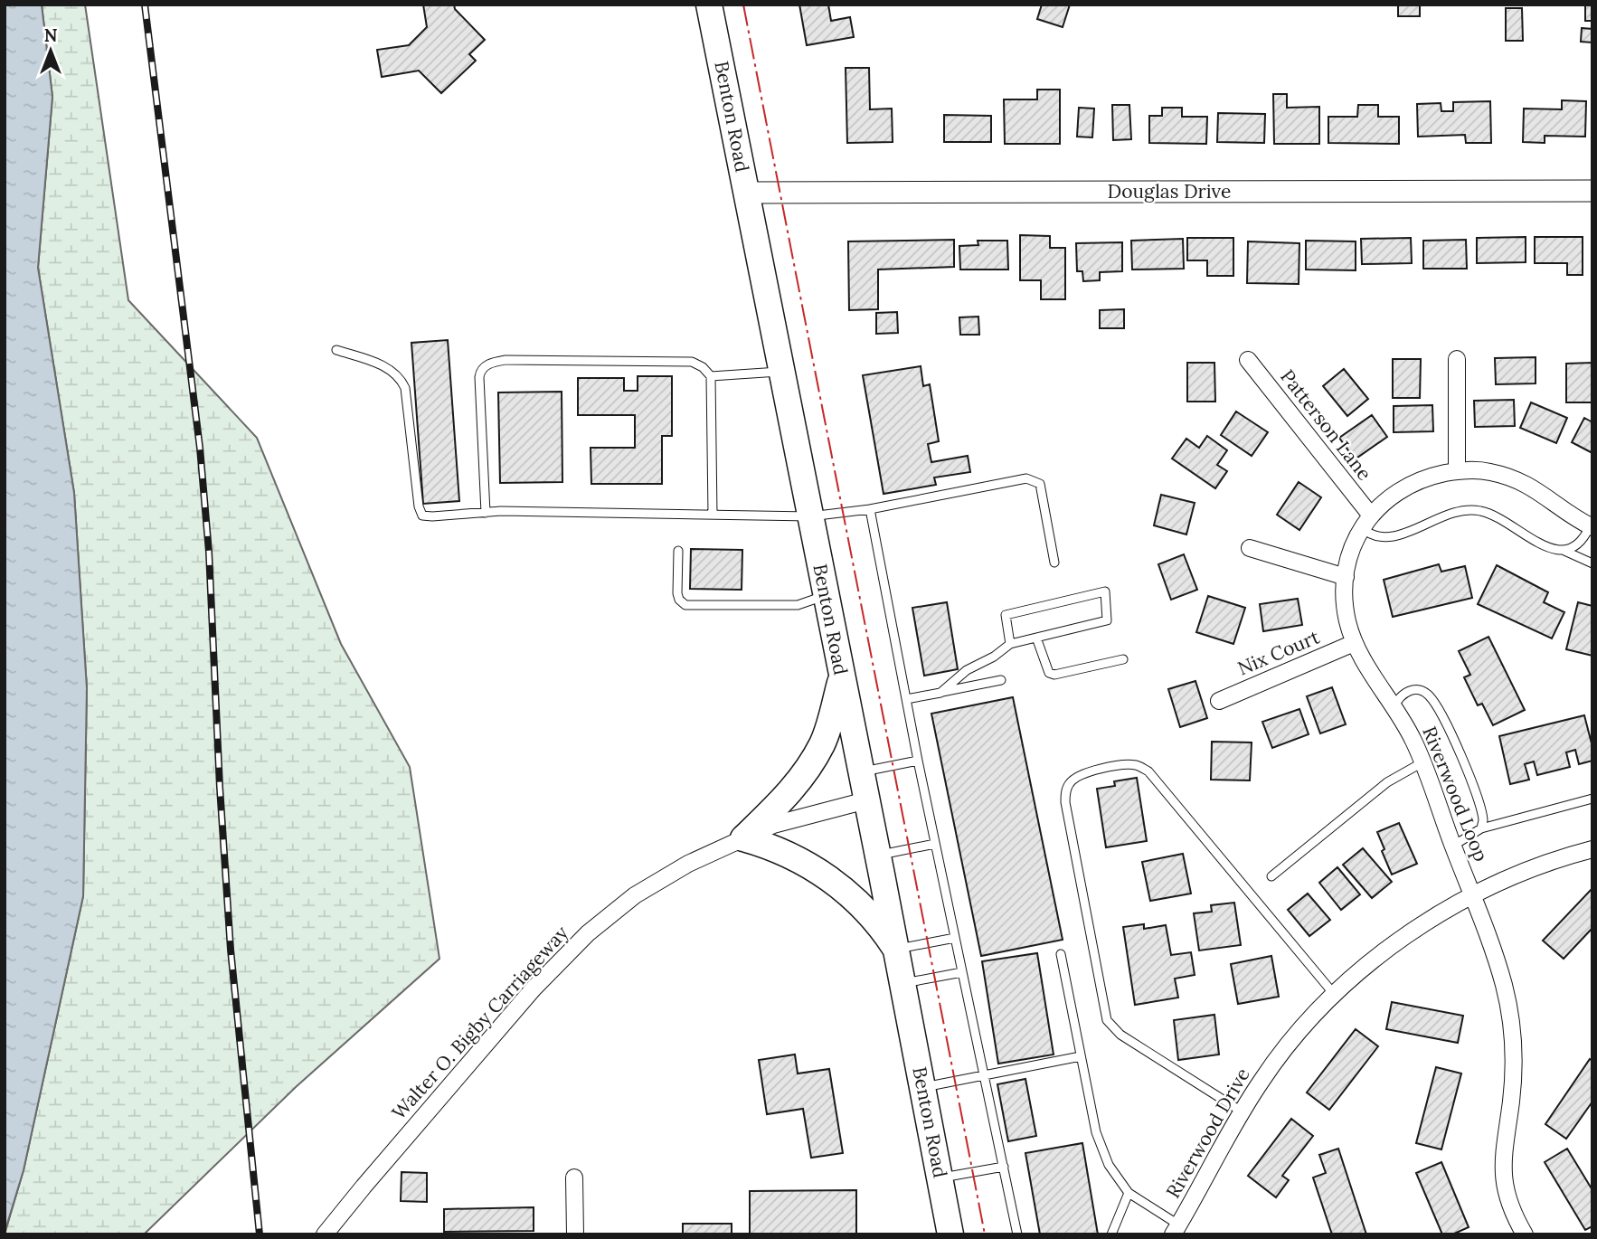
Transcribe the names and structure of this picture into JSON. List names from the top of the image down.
{
  "streets": {
    "main road": ["Benton Road"],
    "street": [
      "Douglas Drive",
      "Patterson Lane",
      "Nix Court",
      "Riverwood Loop",
      "Walter O. Bigby Carriageway",
      "Riverwood Drive"
    ]
  },
  "crossings": [
    ["Benton Road", "Douglas Drive"],
    ["Benton Road", "Walter O. Bigby Carriageway"],
    ["Patterson Lane", "Riverwood Loop"],
    ["Nix Court", "Riverwood Loop"],
    ["Riverwood Loop", "Riverwood Drive"]
  ],
  "north": "top"
}
